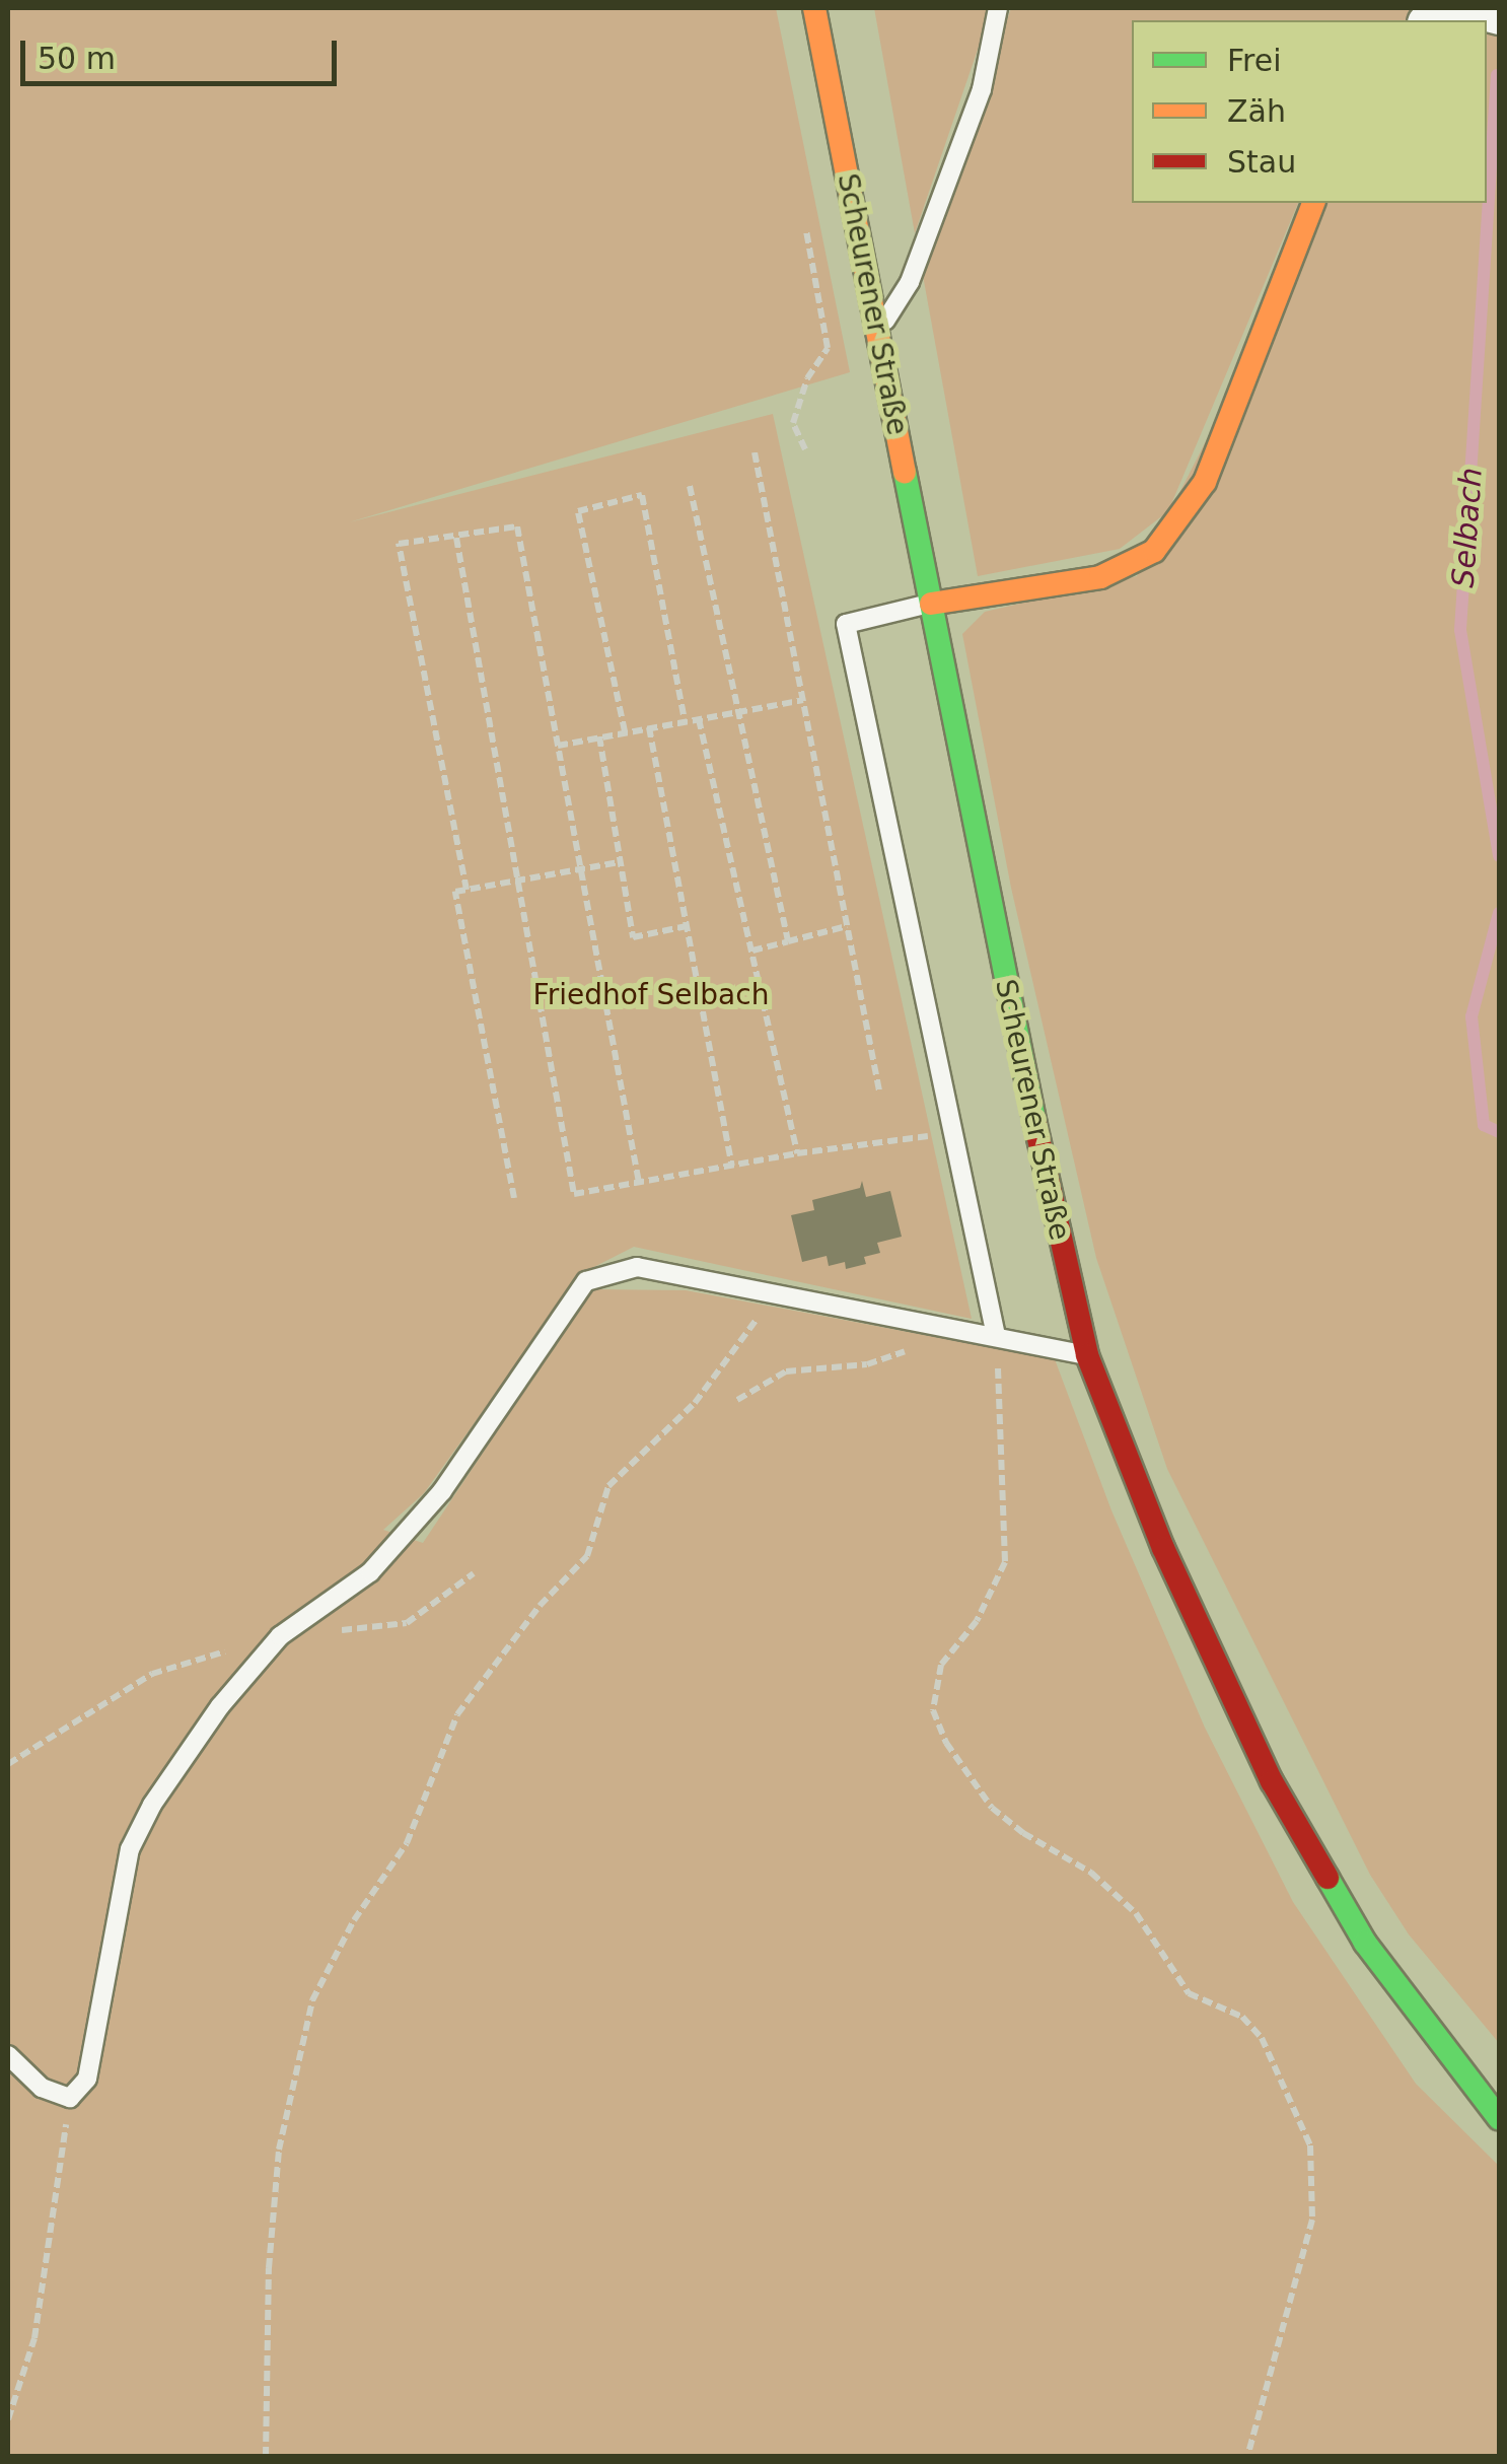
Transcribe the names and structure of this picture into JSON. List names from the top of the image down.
{
  "streets": {
    "street": ["Scheurener Straße"]
  },
  "water": ["Selbach"],
  "parks": ["Friedhof Selbach"],
  "legend": ["Frei", "Zäh", "Stau"],
  "scale_bar": "50 m"
}
